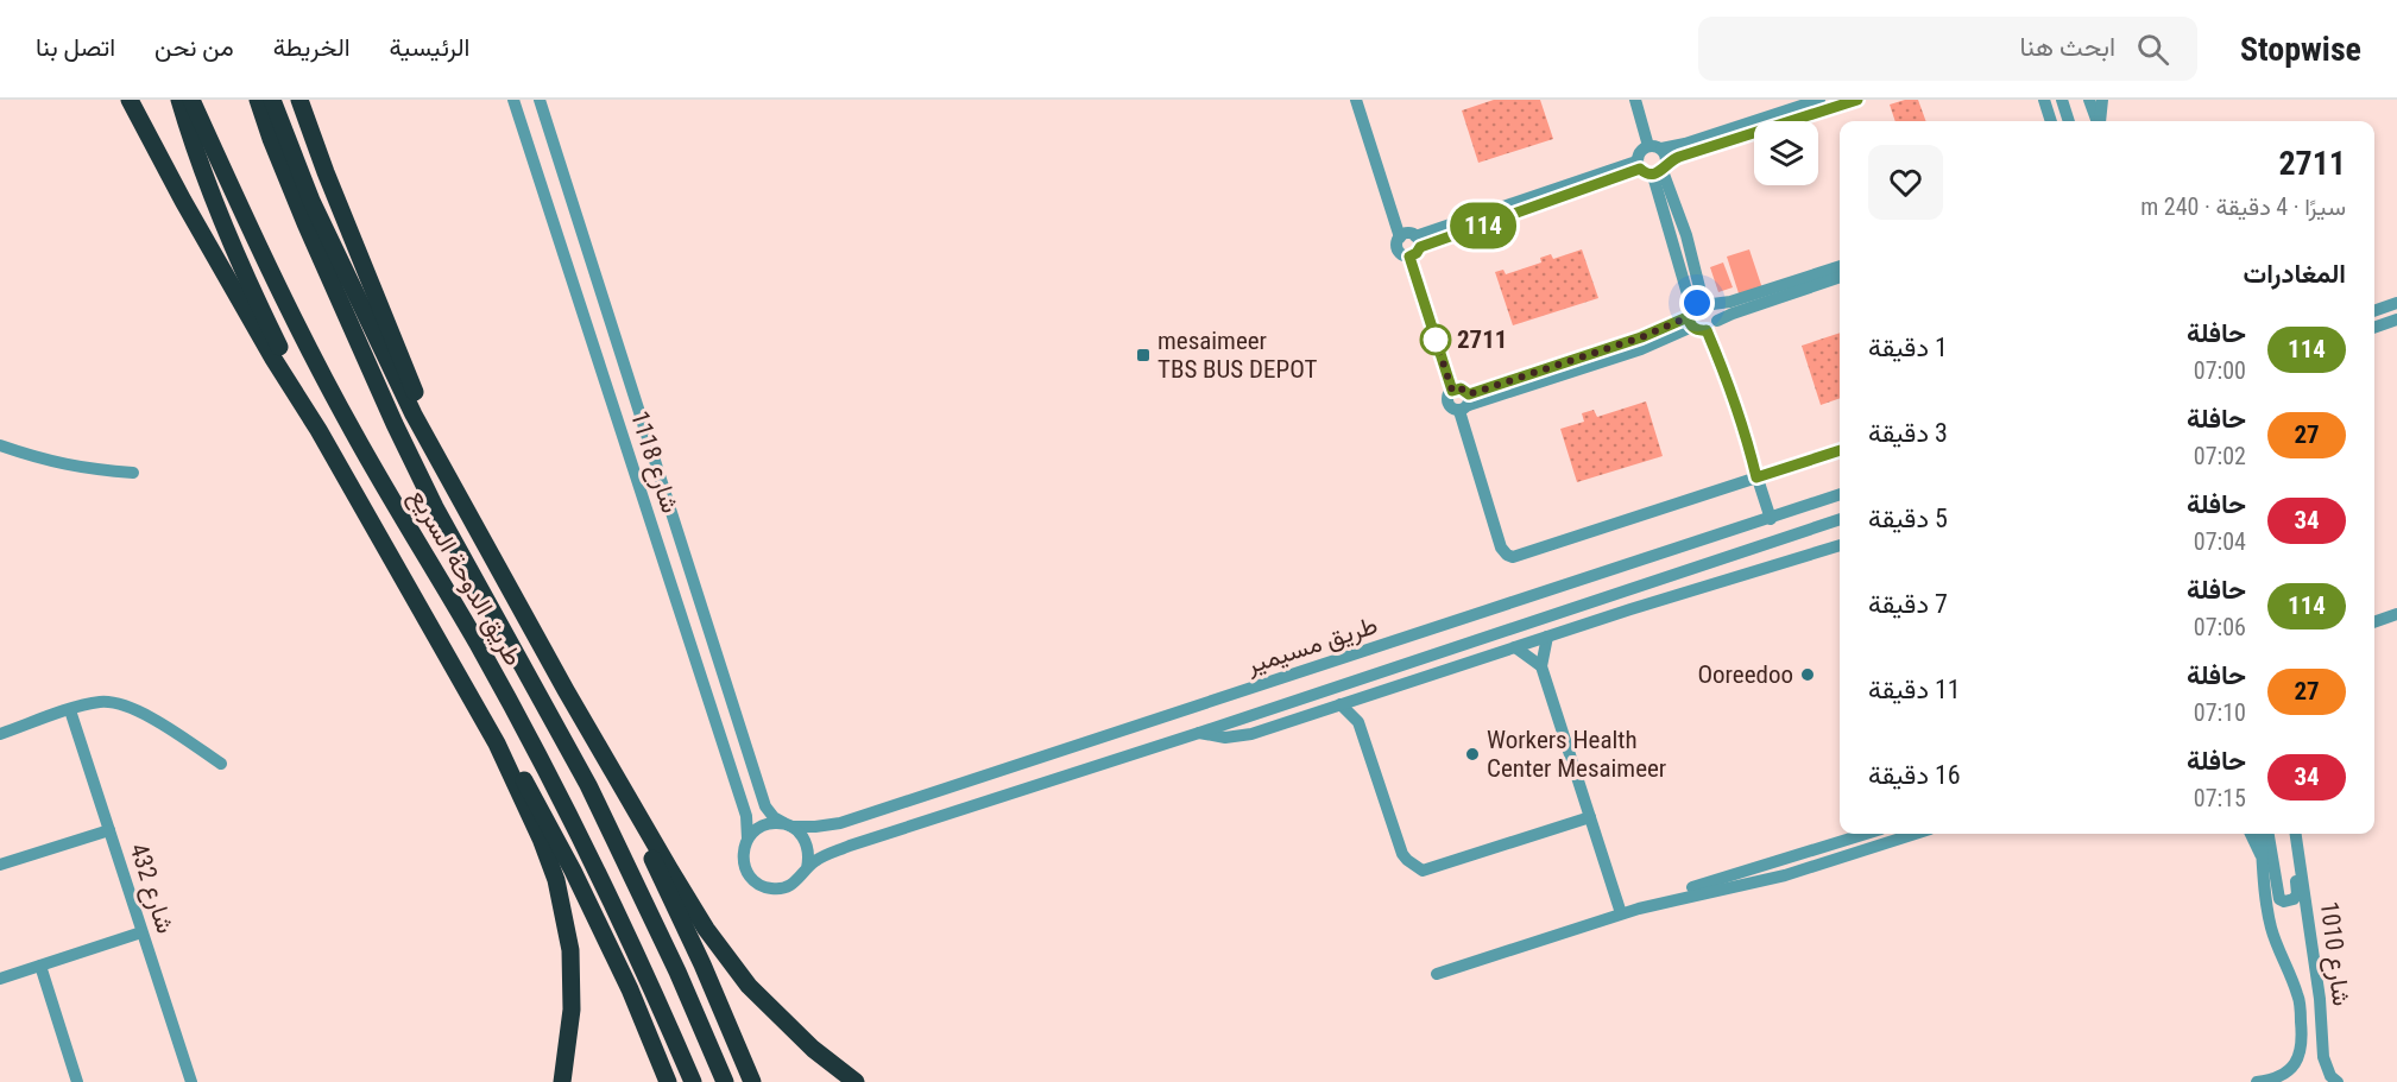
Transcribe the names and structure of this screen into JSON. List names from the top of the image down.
{
  "streets": {
    "highway": ["طريق الدوحة السريع"],
    "street": [
      "شارع 1118",
      "طريق مسيمير",
      "شارع 432",
      "شارع 1010"
    ]
  },
  "crossings": [
    ["شارع 1118", "طريق مسيمير"]
  ],
  "places": {
    "other": ["2711", "Ooreedoo", "Workers Health Center Mesaimeer"],
    "transit": ["mesaimeer TBS BUS DEPOT"]
  },
  "lines": ["bus line 114"],
  "page": {
    "header": "Stopwise",
    "search": "ابحث هنا",
    "nav": [
      "الرئيسية",
      "الخريطة",
      "من نحن",
      "اتصل بنا"
    ],
    "on_map": "114",
    "heading": [
      ["2711", "سيرًا · 4 دقيقة · 240 m"],
      "المغادرات"
    ],
    "list": [
      {
        "mark": "114",
        "name": "حافلة",
        "note": "07:00",
        "value": "1 دقيقة"
      },
      {
        "mark": "27",
        "name": "حافلة",
        "note": "07:02",
        "value": "3 دقيقة"
      },
      {
        "mark": "34",
        "name": "حافلة",
        "note": "07:04",
        "value": "5 دقيقة"
      },
      {
        "mark": "114",
        "name": "حافلة",
        "note": "07:06",
        "value": "7 دقيقة"
      },
      {
        "mark": "27",
        "name": "حافلة",
        "note": "07:10",
        "value": "11 دقيقة"
      },
      {
        "mark": "34",
        "name": "حافلة",
        "note": "07:15",
        "value": "16 دقيقة"
      }
    ]
  }
}
